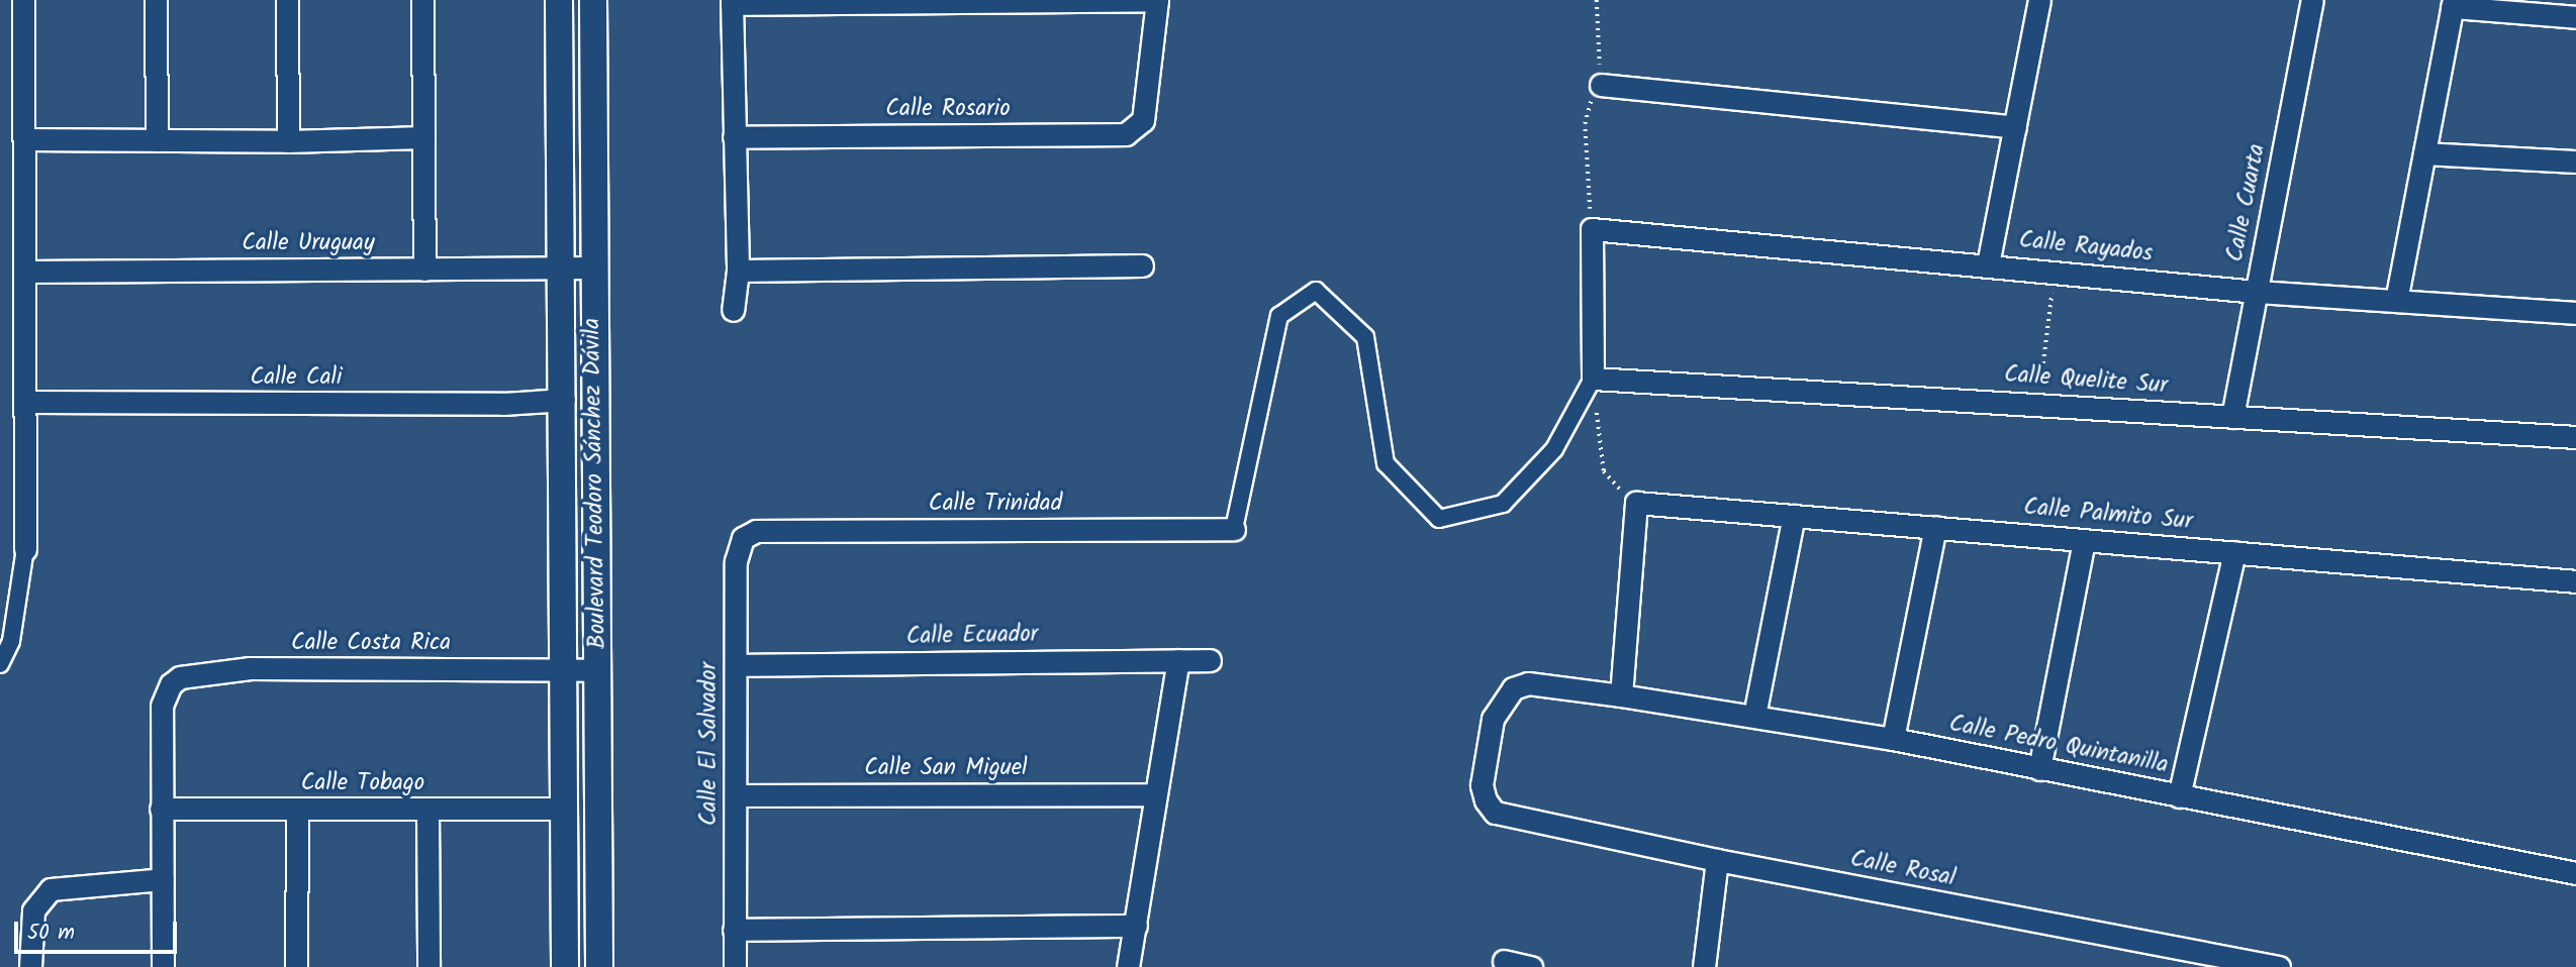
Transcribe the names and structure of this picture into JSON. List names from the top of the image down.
{
  "streets": {
    "street": [
      "Calle Rosario",
      "Calle Cuarta",
      "Calle Uruguay",
      "Calle Rayados",
      "Calle Cali",
      "Calle Quelite Sur",
      "Boulevard Teodoro Sánchez Dávila",
      "Calle Trinidad",
      "Calle Palmito Sur",
      "Calle Ecuador",
      "Calle Costa Rica",
      "Calle El Salvador",
      "Calle Pedro Quintanilla",
      "Calle San Miguel",
      "Calle Tobago",
      "Calle Rosal"
    ]
  },
  "crossings": [
    ["Calle Cuarta", "Calle Rayados"],
    ["Calle Cuarta", "Calle Quelite Sur"],
    ["Calle Uruguay", "Boulevard Teodoro Sánchez Dávila"],
    ["Calle Cali", "Boulevard Teodoro Sánchez Dávila"],
    ["Boulevard Teodoro Sánchez Dávila", "Calle Costa Rica"],
    ["Boulevard Teodoro Sánchez Dávila", "Calle Tobago"],
    ["Calle Trinidad", "Calle El Salvador"],
    ["Calle Ecuador", "Calle El Salvador"],
    ["Calle Costa Rica", "Calle Tobago"],
    ["Calle El Salvador", "Calle San Miguel"],
    ["Calle Pedro Quintanilla", "Calle Rosal"]
  ],
  "scale_bar": "50 m"
}
